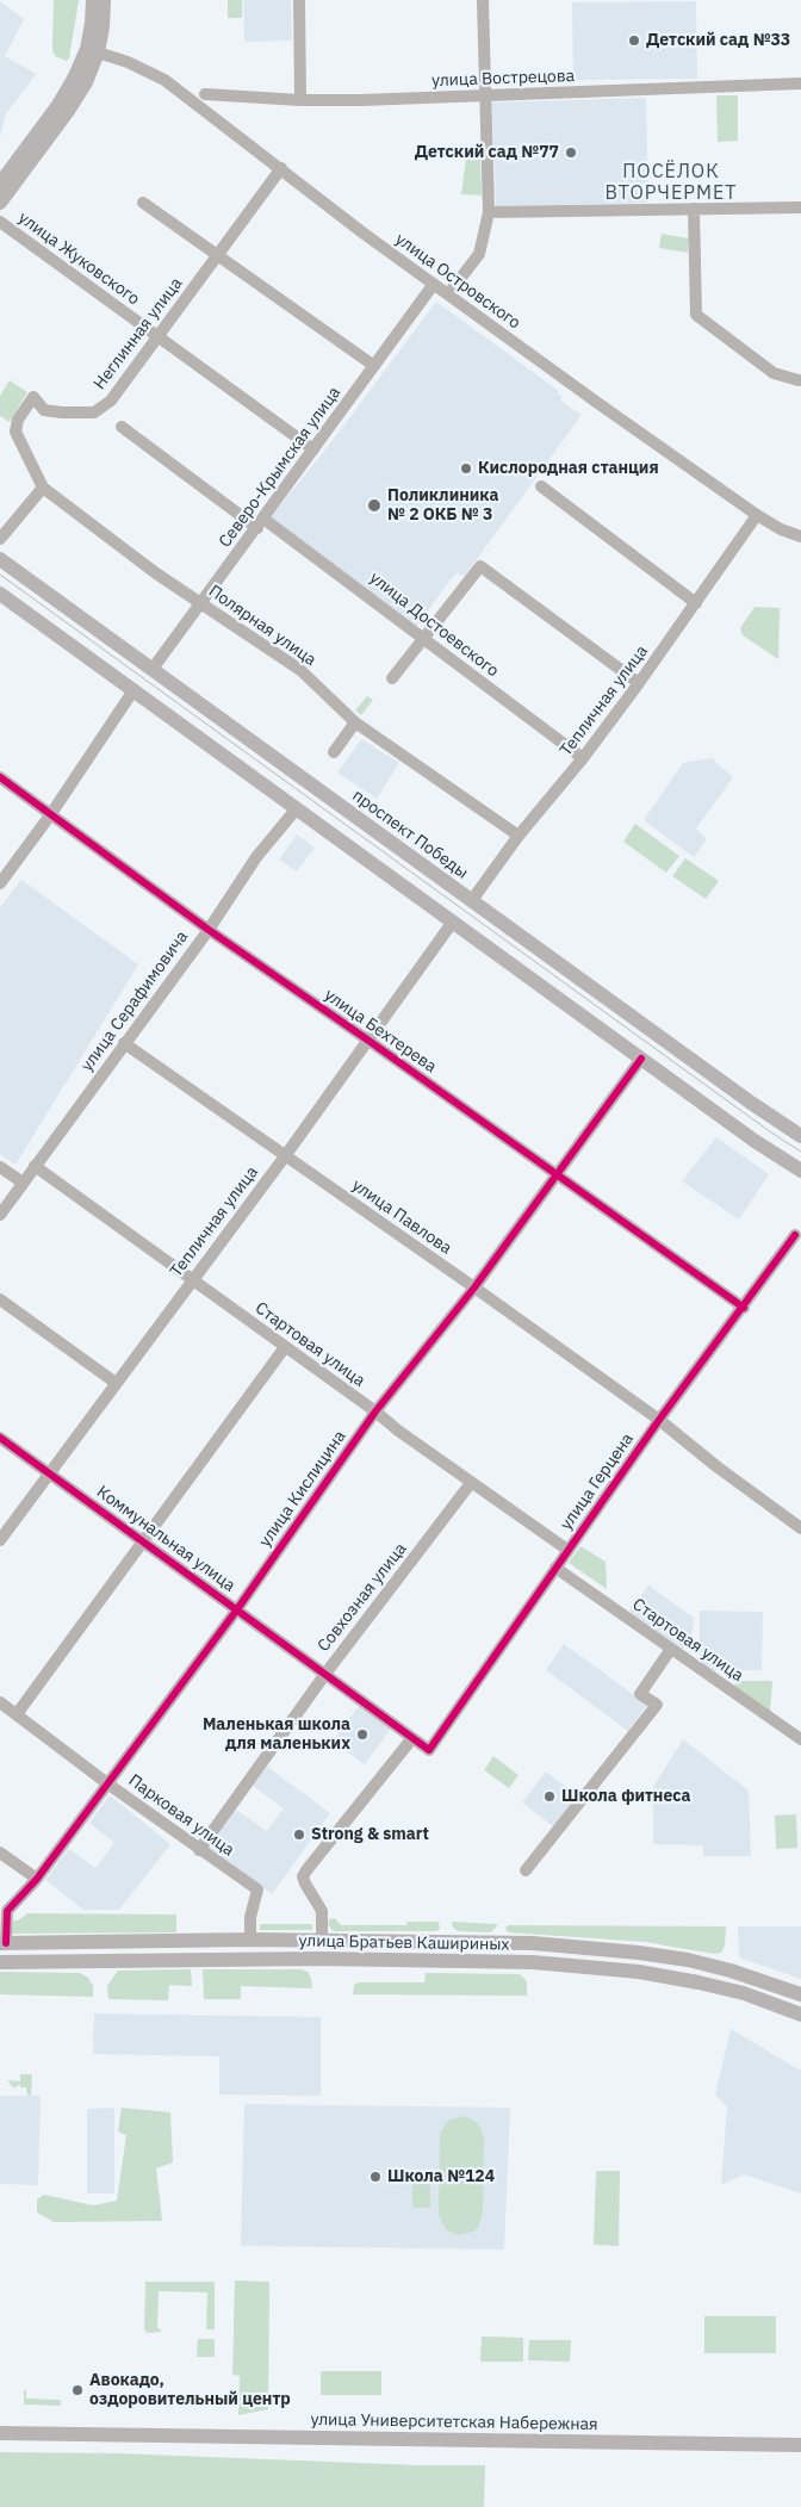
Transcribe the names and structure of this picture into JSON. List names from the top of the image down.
{
  "streets": {
    "main road": ["проспект Победы", "улица Братьев Кашириных", "улица Университетская Набережная"],
    "street": [
      "улица Вострецова",
      "улица Жуковского",
      "улица Островского",
      "Неглинная улица",
      "Северо-Крымская улица",
      "улица Достоевского",
      "Полярная улица",
      "Тепличная улица",
      "улица Серафимовича",
      "улица Бехтерева",
      "улица Павлова",
      "Стартовая улица",
      "улица Герцена",
      "улица Кислицина",
      "Коммунальная улица",
      "Совхозная улица",
      "Парковая улица"
    ]
  },
  "crossings": [
    ["улица Жуковского", "Неглинная улица"],
    ["улица Жуковского", "Северо-Крымская улица"],
    ["улица Островского", "Неглинная улица"],
    ["улица Островского", "Северо-Крымская улица"],
    ["улица Островского", "Тепличная улица"],
    ["Неглинная улица", "Полярная улица"],
    ["Северо-Крымская улица", "улица Достоевского"],
    ["Северо-Крымская улица", "Полярная улица"],
    ["Северо-Крымская улица", "проспект Победы"],
    ["улица Достоевского", "Тепличная улица"],
    ["Полярная улица", "Тепличная улица"],
    ["Тепличная улица", "проспект Победы"],
    ["Тепличная улица", "улица Бехтерева"],
    ["Тепличная улица", "улица Павлова"],
    ["Тепличная улица", "Стартовая улица"],
    ["Тепличная улица", "Коммунальная улица"],
    ["улица Серафимовича", "улица Бехтерева"],
    ["улица Серафимовича", "улица Павлова"],
    ["улица Серафимовича", "Стартовая улица"],
    ["улица Бехтерева", "улица Герцена"],
    ["улица Бехтерева", "улица Кислицина"],
    ["улица Павлова", "улица Герцена"],
    ["улица Павлова", "улица Кислицина"],
    ["Стартовая улица", "улица Герцена"],
    ["Стартовая улица", "улица Кислицина"],
    ["Стартовая улица", "Совхозная улица"],
    ["улица Герцена", "Коммунальная улица"],
    ["улица Кислицина", "Коммунальная улица"],
    ["улица Кислицина", "Парковая улица"],
    ["улица Кислицина", "улица Братьев Кашириных"],
    ["Коммунальная улица", "Совхозная улица"],
    ["Совхозная улица", "Парковая улица"],
    ["Парковая улица", "улица Братьев Кашириных"]
  ],
  "districts": ["ПОСЁЛОК ВТОРЧЕРМЕТ"],
  "places": [
    "Детский сад №33",
    "Детский сад №77",
    "Кислородная станция",
    "Поликлиника № 2 ОКБ № 3",
    "Маленькая школа для маленьких",
    "Школа фитнеса",
    "Strong & smart",
    "Школа №124",
    "Авокадо, оздоровительный центр"
  ]
}
